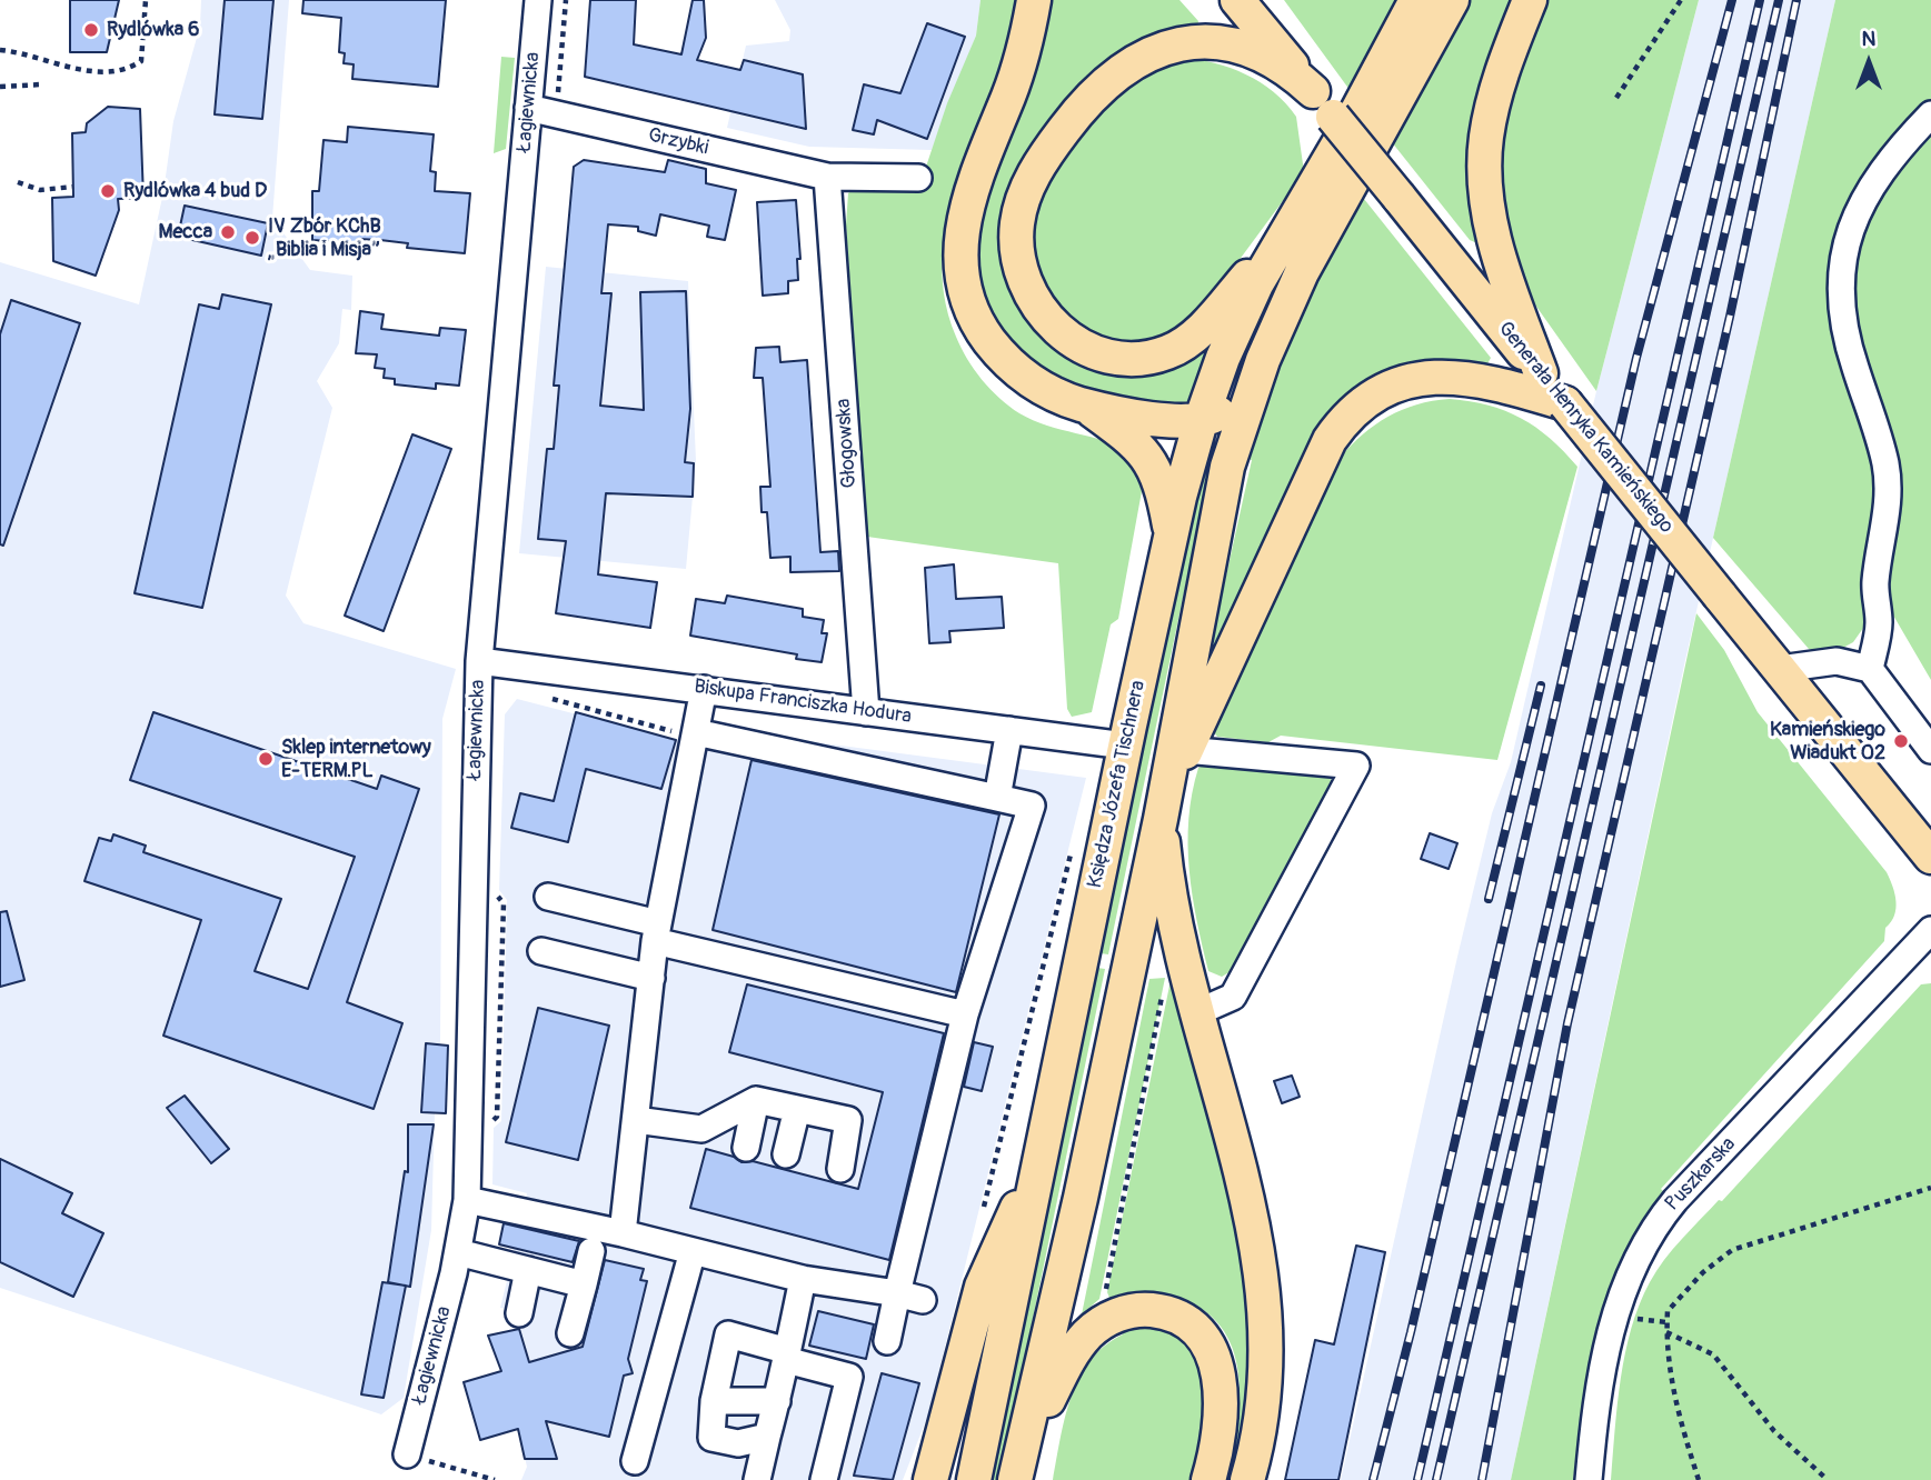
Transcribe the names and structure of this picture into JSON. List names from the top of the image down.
{
  "streets": {
    "main road": ["Generała Henryka Kamieńskiego", "Księdza Józefa Tischnera"],
    "street": [
      "Łagiewnicka",
      "Grzybki",
      "Głogowska",
      "Biskupa Franciszka Hodura",
      "Puszkarska"
    ]
  },
  "crossings": [
    ["Łagiewnicka", "Grzybki"],
    ["Łagiewnicka", "Biskupa Franciszka Hodura"],
    ["Grzybki", "Głogowska"],
    ["Generała Henryka Kamieńskiego", "Księdza Józefa Tischnera"],
    ["Głogowska", "Biskupa Franciszka Hodura"],
    ["Biskupa Franciszka Hodura", "Księdza Józefa Tischnera"]
  ],
  "places": [
    "Rydlówka 6",
    "Rydlówka 4 bud D",
    "Mecca",
    "IV Zbór KChB „Biblia i Misja”",
    "Kamieńskiego Wiadukt 02",
    "Sklep internetowy E-TERM.PL"
  ],
  "north": "top"
}
